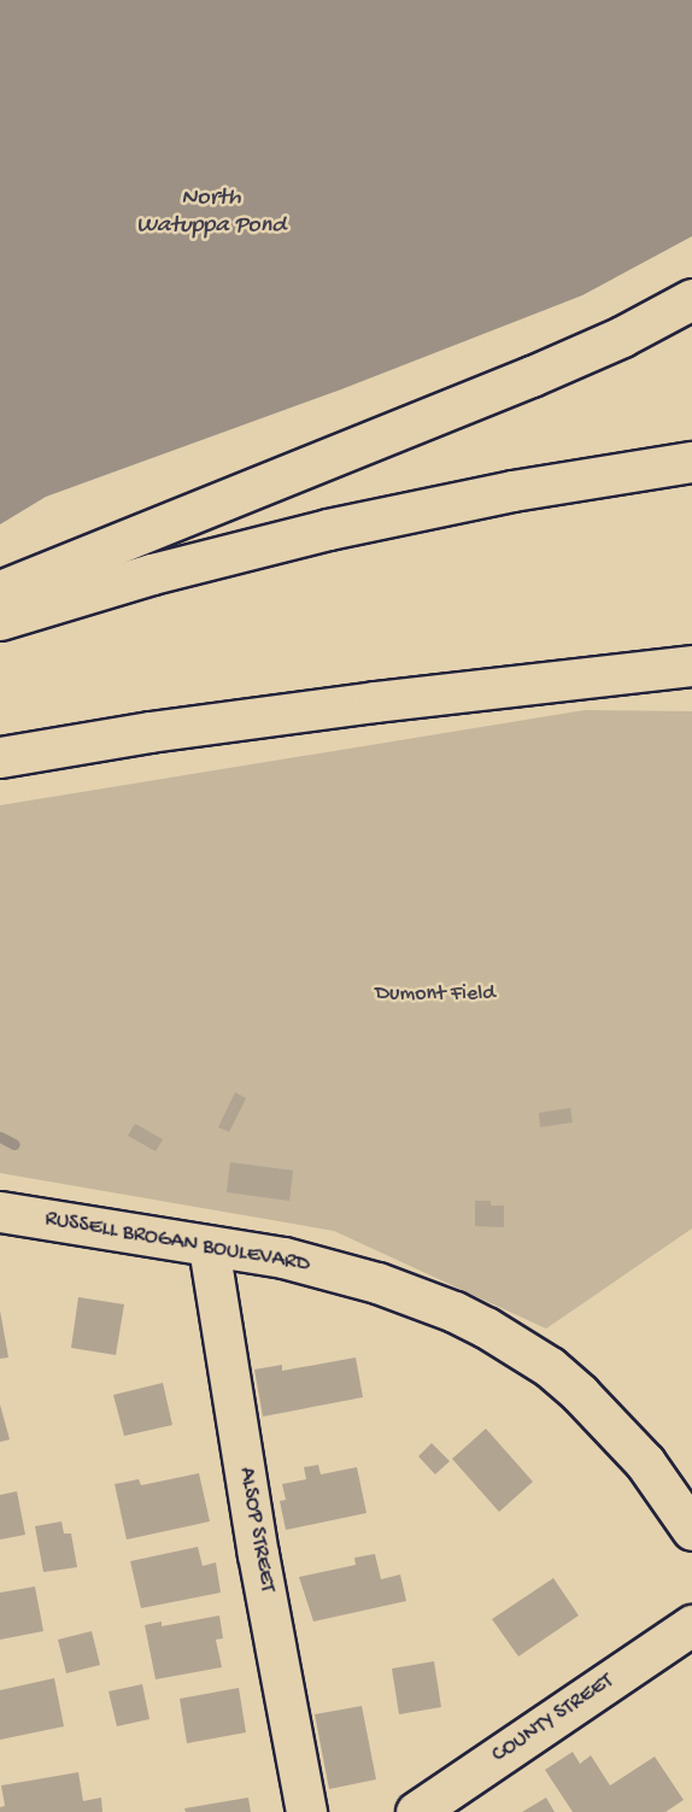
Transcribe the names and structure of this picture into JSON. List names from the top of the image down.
{
  "streets": {
    "main road": ["RUSSELL BROGAN BOULEVARD", "ALSOP STREET", "COUNTY STREET"]
  },
  "crossings": [
    ["RUSSELL BROGAN BOULEVARD", "ALSOP STREET"]
  ],
  "water": ["North Watuppa Pond"],
  "parks": ["Dumont Field"]
}
